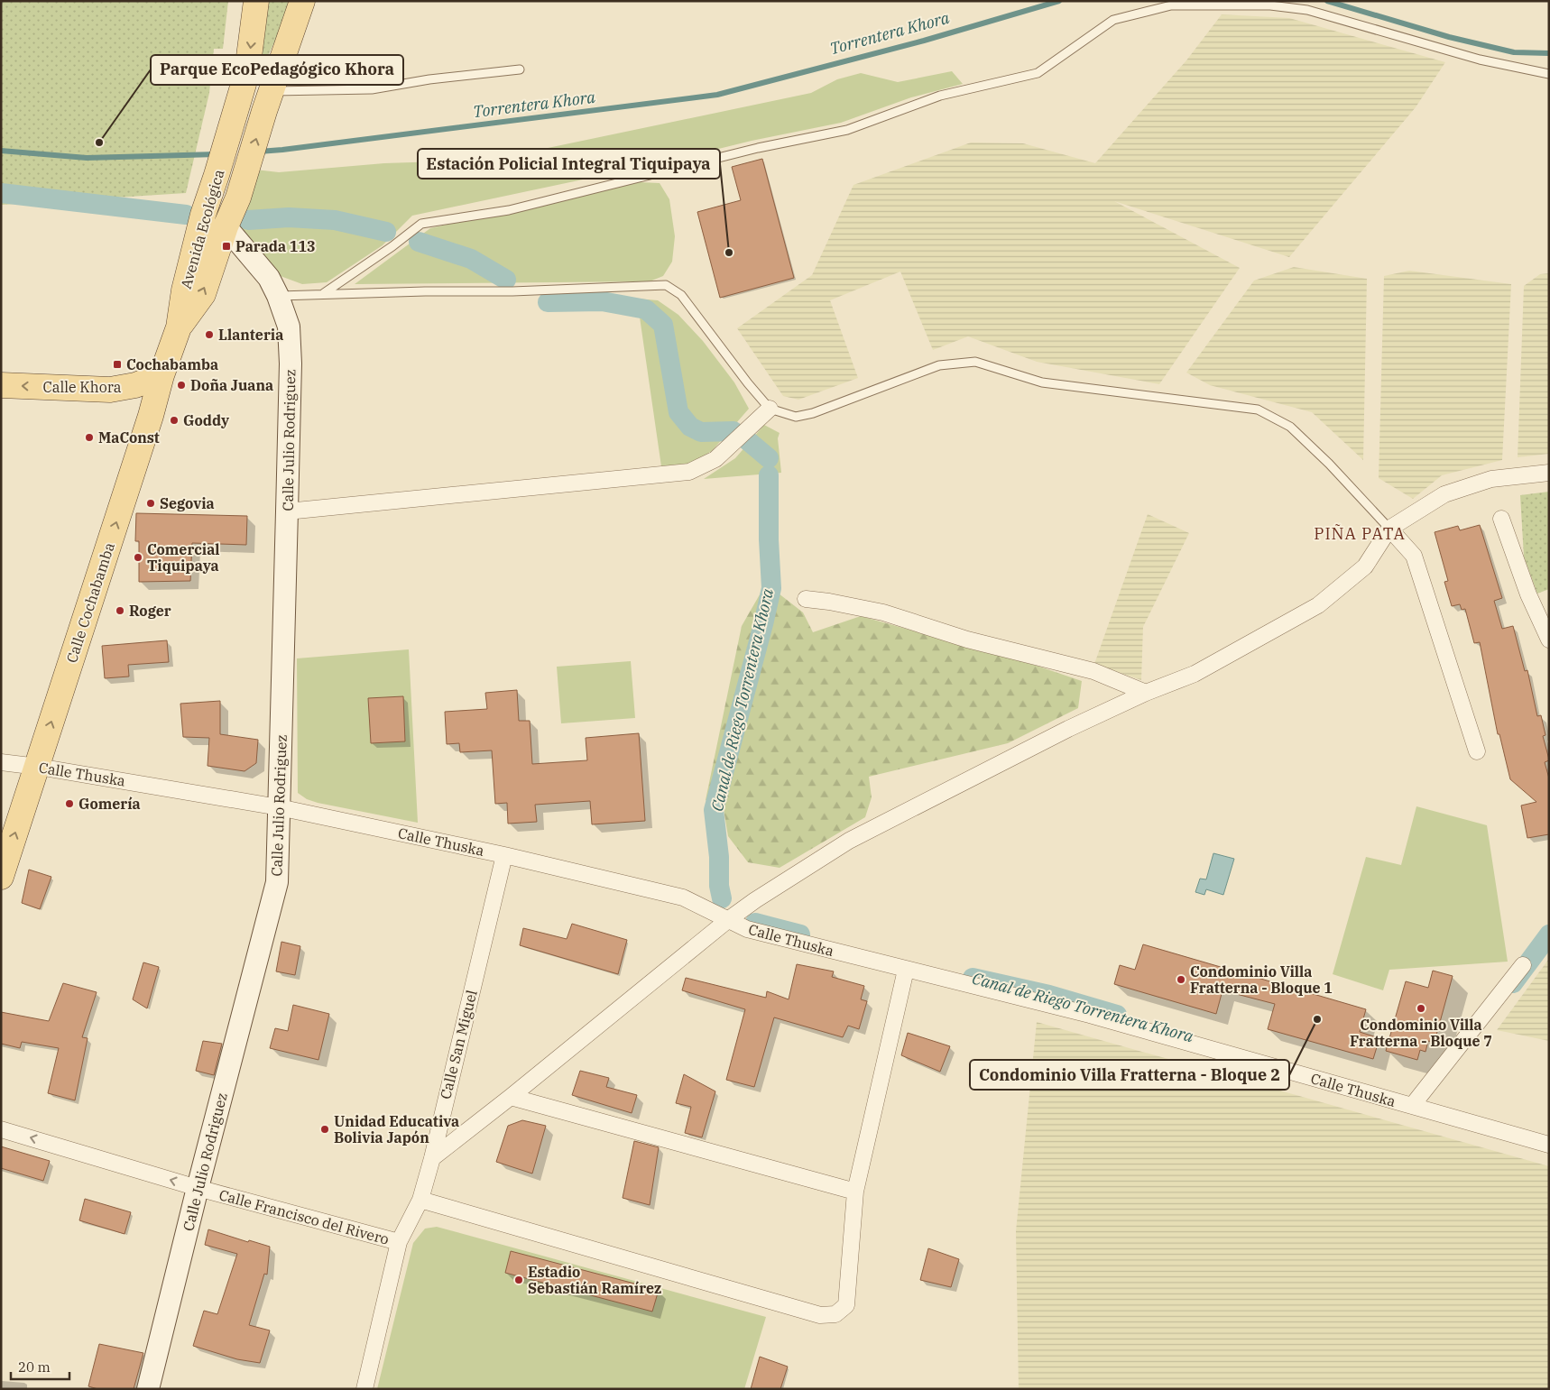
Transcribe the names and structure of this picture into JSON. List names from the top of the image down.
{
  "streets": {
    "main road": [
      "Avenida Ecológica",
      "Calle Khora",
      "Calle Julio Rodriguez",
      "Calle Cochabamba"
    ],
    "street": ["Calle Thuska", "Calle San Miguel", "Calle Francisco del Rivero"]
  },
  "crossings": [
    ["Avenida Ecológica", "Calle Julio Rodriguez"],
    ["Avenida Ecológica", "Calle Cochabamba"],
    ["Calle Khora", "Calle Cochabamba"],
    ["Calle Julio Rodriguez", "Calle Thuska"],
    ["Calle Julio Rodriguez", "Calle Francisco del Rivero"],
    ["Calle Cochabamba", "Calle Thuska"],
    ["Calle Thuska", "Calle San Miguel"],
    ["Calle San Miguel", "Calle Francisco del Rivero"]
  ],
  "one_way": ["Calle Khora", "Calle Cochabamba", "Calle Francisco del Rivero"],
  "districts": ["PIÑA PATA"],
  "water": ["Torrentera Khora", "Canal de Riego Torrentera Khora"],
  "places": {
    "other": [
      "Parque EcoPedagógico Khora",
      "Estación Policial Integral Tiquipaya",
      "Llanteria",
      "Doña Juana",
      "Goddy",
      "MaConst",
      "Segovia",
      "Comercial Tiquipaya",
      "Roger",
      "Gomería",
      "Condominio Villa Fratterna - Bloque 1",
      "Condominio Villa Fratterna - Bloque 7",
      "Condominio Villa Fratterna - Bloque 2",
      "Unidad Educativa Bolivia Japón",
      "Estadio Sebastián Ramírez"
    ],
    "transit": ["Parada 113", "Cochabamba"]
  },
  "scale_bar": "20 m"
}
